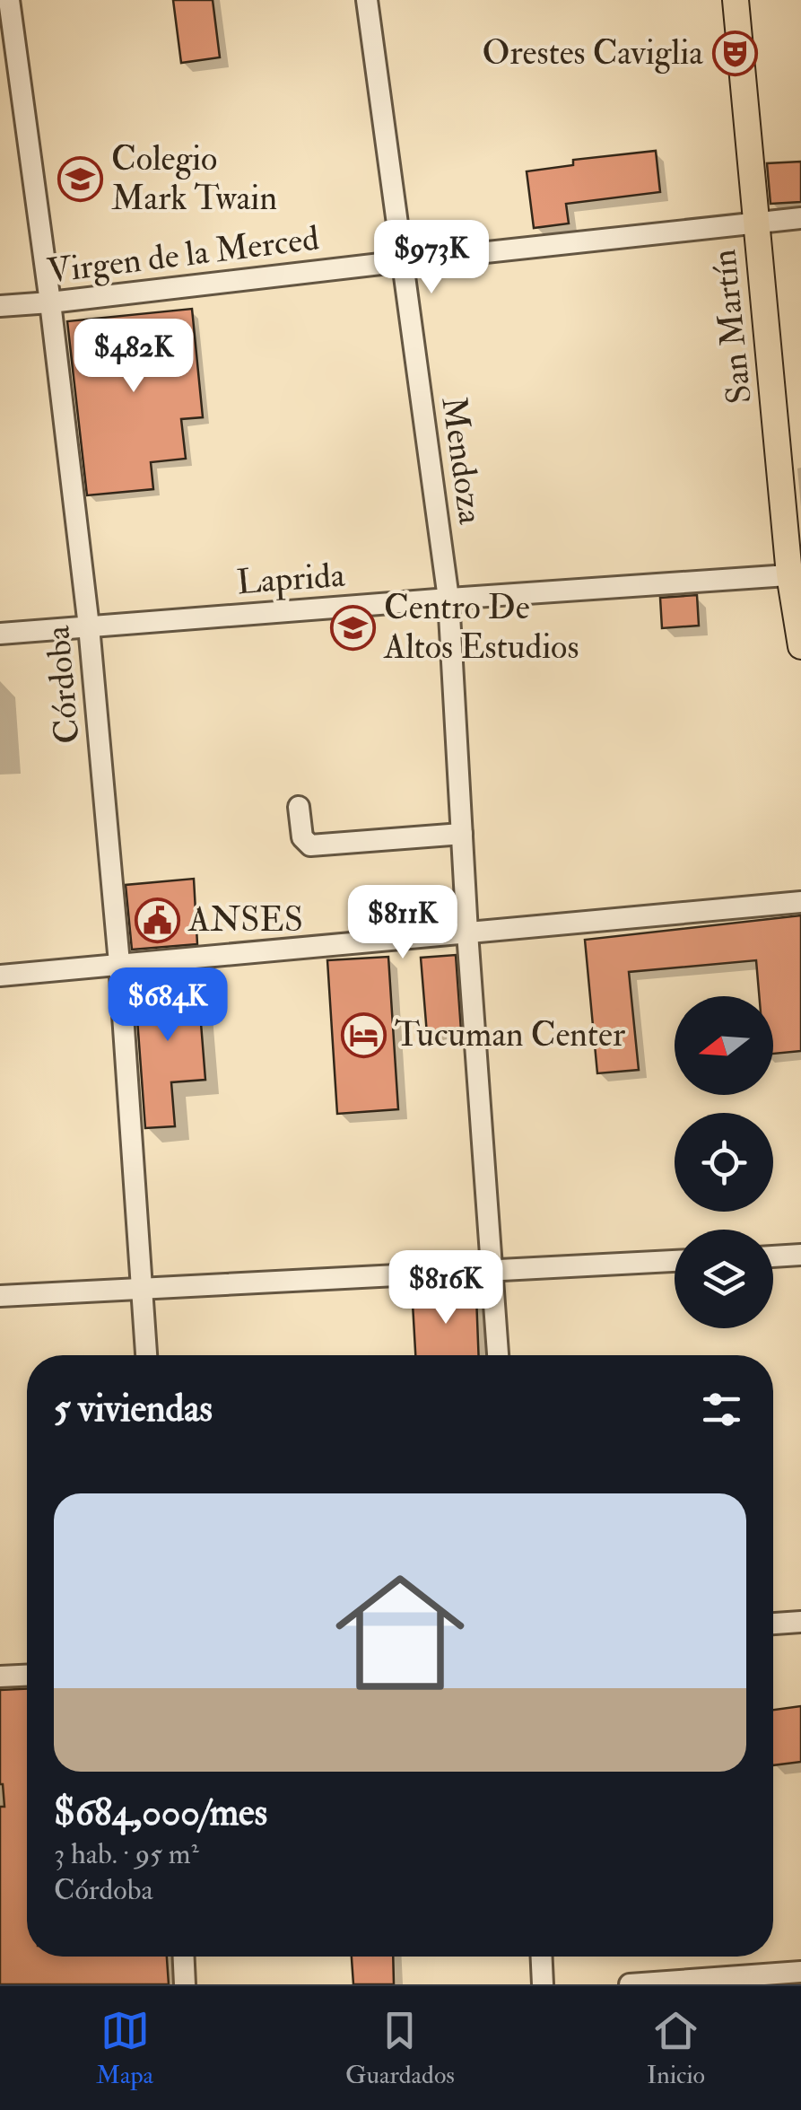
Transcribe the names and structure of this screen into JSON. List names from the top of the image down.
{
  "streets": {
    "main road": ["San Martín"],
    "street": [
      "Virgen de la Merced",
      "Mendoza",
      "Laprida",
      "Córdoba"
    ]
  },
  "crossings": [
    ["Virgen de la Merced", "San Martín"],
    ["Virgen de la Merced", "Mendoza"],
    ["Virgen de la Merced", "Córdoba"],
    ["San Martín", "Laprida"],
    ["Mendoza", "Laprida"],
    ["Laprida", "Córdoba"]
  ],
  "places": {
    "theatre": ["Orestes Caviglia"],
    "school or university": ["Colegio Mark Twain", "Centro De Altos Estudios"],
    "public building": ["ANSES"],
    "hotel": ["Tucuman Center"]
  },
  "north": "left",
  "page": {
    "price": [
      "$973K",
      "$482K",
      "$811K",
      "$684K",
      "$816K"
    ],
    "heading": "5 viviendas",
    "list": [
      {
        "name": "$684,000/mes",
        "note": "3 hab. · 95 m² · Córdoba"
      }
    ],
    "tabs": ["Mapa", "Guardados", "Inicio"]
  }
}
